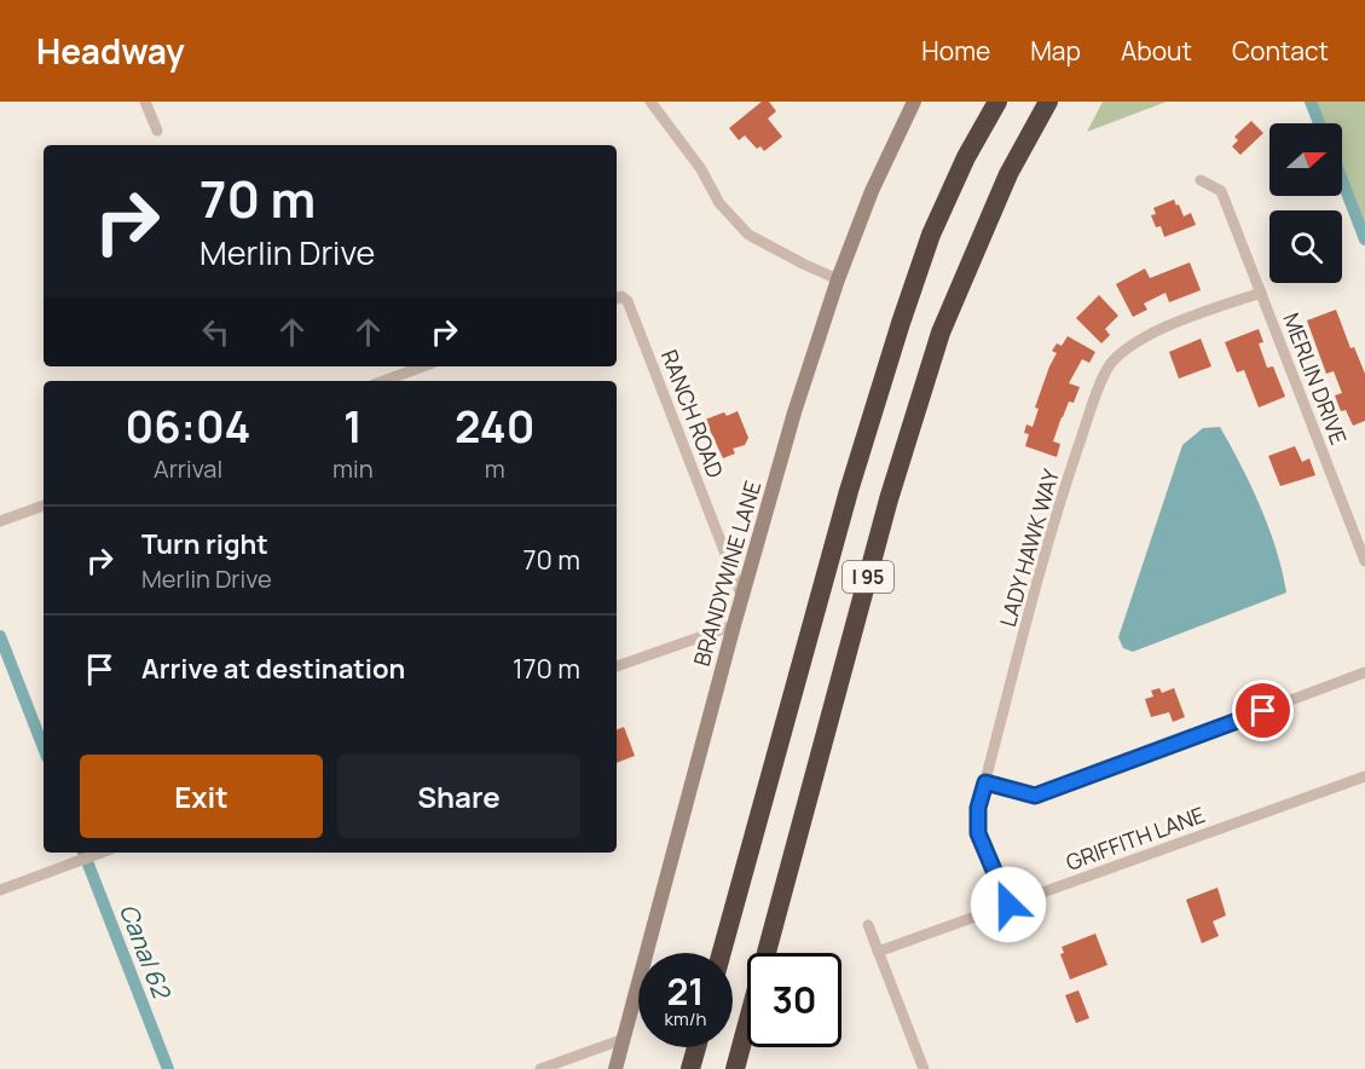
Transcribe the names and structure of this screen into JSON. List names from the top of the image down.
{
  "streets": {
    "highway": ["I 95"],
    "street": [
      "MERLIN DRIVE",
      "RANCH ROAD",
      "LADY HAWK WAY",
      "BRANDYWINE LANE",
      "GRIFFITH LANE"
    ]
  },
  "crossings": [
    ["MERLIN DRIVE", "LADY HAWK WAY"],
    ["RANCH ROAD", "BRANDYWINE LANE"],
    ["LADY HAWK WAY", "GRIFFITH LANE"]
  ],
  "water": ["Canal 62"],
  "north": "right",
  "page": {
    "header": "Headway",
    "nav": [
      "Home",
      "Map",
      "About",
      "Contact"
    ],
    "turn": ["70 m", "Merlin Drive"],
    "eta": [
      "06:04",
      "Arrival",
      "1",
      "min",
      "240",
      "m"
    ],
    "list": [
      {
        "name": "Turn right",
        "note": "Merlin Drive",
        "value": "70 m"
      },
      {
        "name": "Arrive at destination",
        "value": "170 m"
      }
    ],
    "buttons": ["Exit", "Share"],
    "speed": "21 km/h",
    "limit": "30"
  }
}
